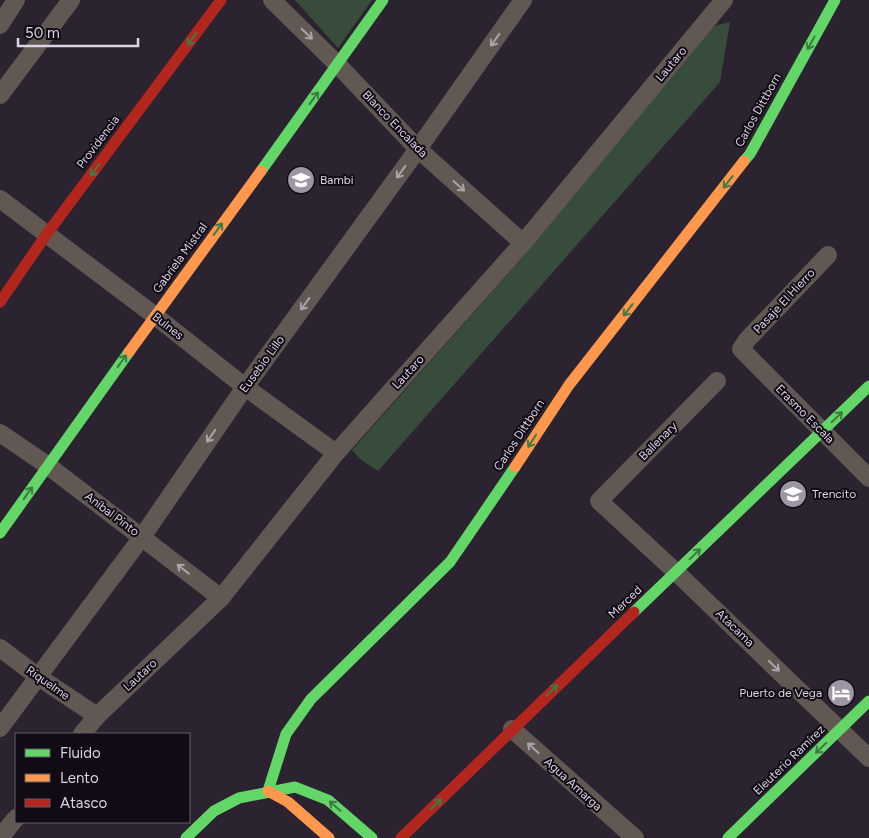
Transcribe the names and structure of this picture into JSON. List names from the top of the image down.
{
  "streets": {
    "main road": [
      "Carlos Dittborn",
      "Providencia",
      "Gabriela Mistral",
      "Merced",
      "Eleuterio Ramírez"
    ],
    "street": [
      "Lautaro",
      "Blanco Encalada",
      "Pasaje El Hierro",
      "Bulnes",
      "Eusebio Lillo",
      "Erasmo Escala",
      "Ballenary",
      "Aníbal Pinto",
      "Atacama",
      "Riquelme",
      "Agua Amarga"
    ]
  },
  "crossings": [
    ["Lautaro", "Blanco Encalada"],
    ["Lautaro", "Bulnes"],
    ["Lautaro", "Aníbal Pinto"],
    ["Lautaro", "Riquelme"],
    ["Blanco Encalada", "Gabriela Mistral"],
    ["Blanco Encalada", "Eusebio Lillo"],
    ["Providencia", "Bulnes"],
    ["Gabriela Mistral", "Bulnes"],
    ["Gabriela Mistral", "Aníbal Pinto"],
    ["Pasaje El Hierro", "Erasmo Escala"],
    ["Bulnes", "Eusebio Lillo"],
    ["Eusebio Lillo", "Aníbal Pinto"],
    ["Eusebio Lillo", "Riquelme"],
    ["Erasmo Escala", "Merced"],
    ["Ballenary", "Atacama"],
    ["Merced", "Atacama"],
    ["Merced", "Agua Amarga"],
    ["Atacama", "Eleuterio Ramírez"]
  ],
  "one_way": [
    "Carlos Dittborn",
    "Blanco Encalada",
    "Providencia",
    "Gabriela Mistral",
    "Eusebio Lillo",
    "Aníbal Pinto",
    "Merced",
    "Atacama",
    "Eleuterio Ramírez",
    "Agua Amarga"
  ],
  "places": {
    "school or university": ["Bambi", "Trencito"],
    "hotel": ["Puerto de Vega"]
  },
  "legend": ["Fluido", "Lento", "Atasco"],
  "scale_bar": "50 m"
}
